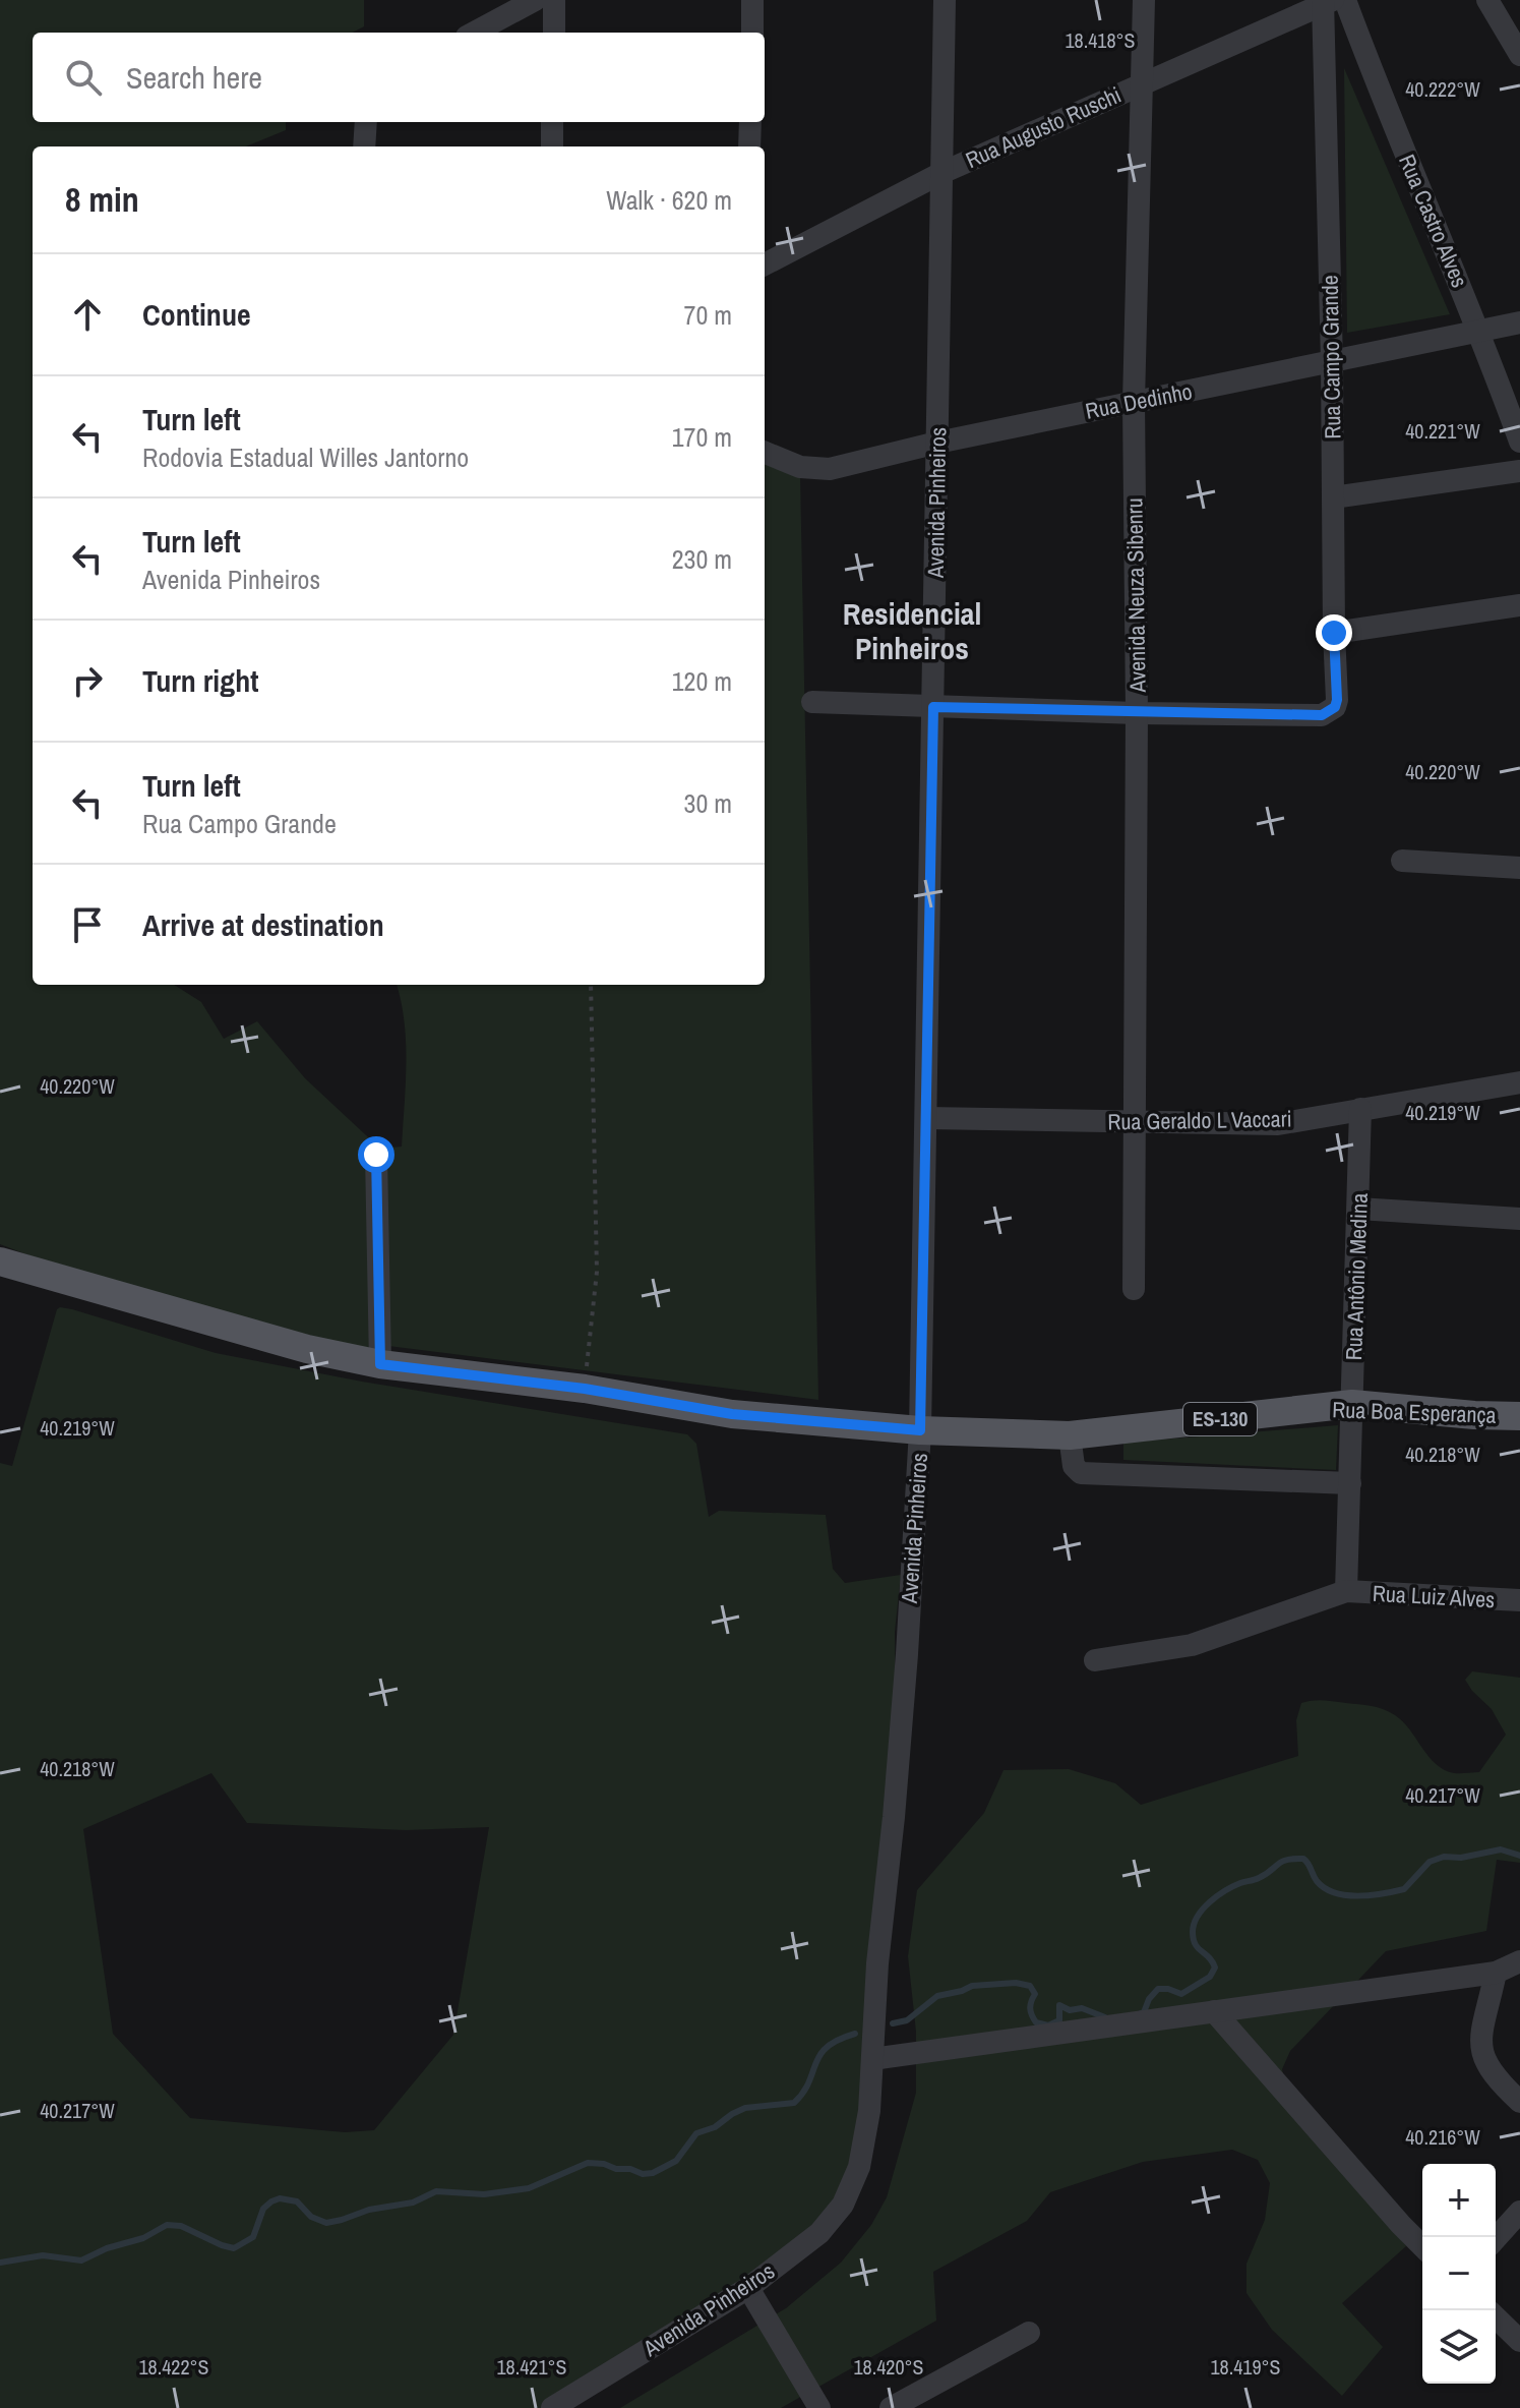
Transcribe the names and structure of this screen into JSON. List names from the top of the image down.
{
  "streets": {
    "main road": ["Rua Boa Esperança", "ES-130"],
    "street": [
      "Rua Augusto Ruschi",
      "Rua Castro Alves",
      "Rua Campo Grande",
      "Rua Dedinho",
      "Avenida Pinheiros",
      "Avenida Neuza Sibenru",
      "Rua Geraldo L Vaccari",
      "Rua Antônio Medina",
      "Rua Luiz Alves"
    ]
  },
  "crossings": [
    ["Rua Augusto Ruschi", "Rua Campo Grande"],
    ["Rua Augusto Ruschi", "Avenida Pinheiros"],
    ["Rua Augusto Ruschi", "Avenida Neuza Sibenru"],
    ["Rua Castro Alves", "Rua Dedinho"],
    ["Rua Campo Grande", "Rua Dedinho"],
    ["Rua Campo Grande", "Avenida Neuza Sibenru"],
    ["Rua Dedinho", "Avenida Pinheiros"],
    ["Rua Dedinho", "Avenida Neuza Sibenru"],
    ["Avenida Pinheiros", "Rua Geraldo L Vaccari"],
    ["Avenida Pinheiros", "Rua Boa Esperança"],
    ["Avenida Pinheiros", "ES-130"],
    ["Avenida Neuza Sibenru", "Rua Geraldo L Vaccari"],
    ["Rua Geraldo L Vaccari", "Rua Antônio Medina"],
    ["Rua Antônio Medina", "Rua Boa Esperança"],
    ["Rua Antônio Medina", "Rua Luiz Alves"],
    ["Rua Boa Esperança", "ES-130"]
  ],
  "districts": ["Residencial Pinheiros"],
  "page": {
    "search": "Search here",
    "heading": ["8 min", "Walk · 620 m"],
    "list": [
      ["Continue", "70 m"],
      ["Turn left", "Rodovia Estadual Willes Jantorno", "170 m"],
      ["Turn left", "Avenida Pinheiros", "230 m"],
      ["Turn right", "120 m"],
      ["Turn left", "Rua Campo Grande", "30 m"],
      "Arrive at destination"
    ],
    "map_buttons": ["+", "−"]
  },
  "coordinates": [
    "18.418°S",
    "40.222°W",
    "40.221°W",
    "40.220°W",
    "40.219°W",
    "40.218°W",
    "40.217°W",
    "40.216°W",
    "18.422°S",
    "18.421°S",
    "18.420°S",
    "18.419°S"
  ]
}
